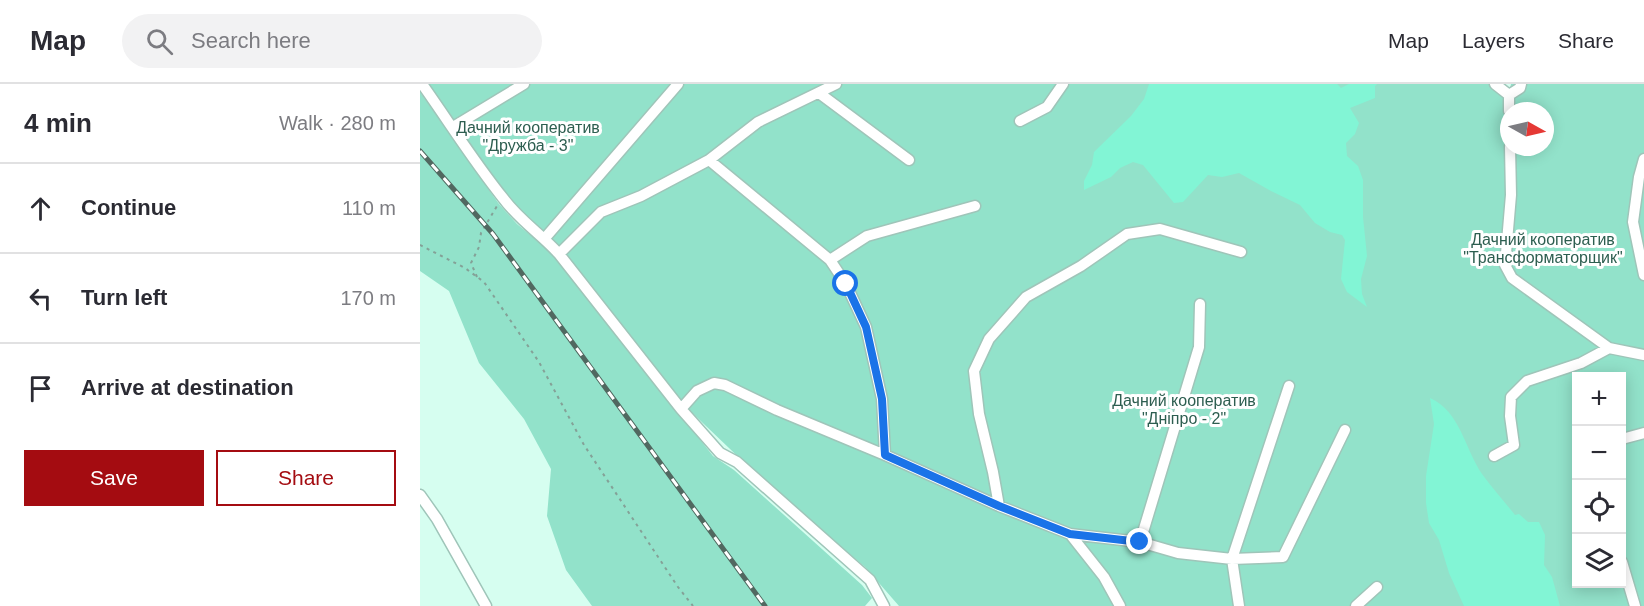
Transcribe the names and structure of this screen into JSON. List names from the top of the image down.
{
  "parks": ["Дачний кооператив \"Дружба - 3\"", "Дачний кооператив \"Трансформаторщик\"", "Дачний кооператив \"Дніпро - 2\""],
  "north": "right",
  "page": {
    "header": "Map",
    "search": "Search here",
    "nav": ["Map", "Layers", "Share"],
    "heading": ["4 min", "Walk · 280 m"],
    "list": [
      ["Continue", "110 m"],
      ["Turn left", "170 m"],
      "Arrive at destination"
    ],
    "map_buttons": ["+", "−"],
    "buttons": ["Save", "Share"]
  }
}
